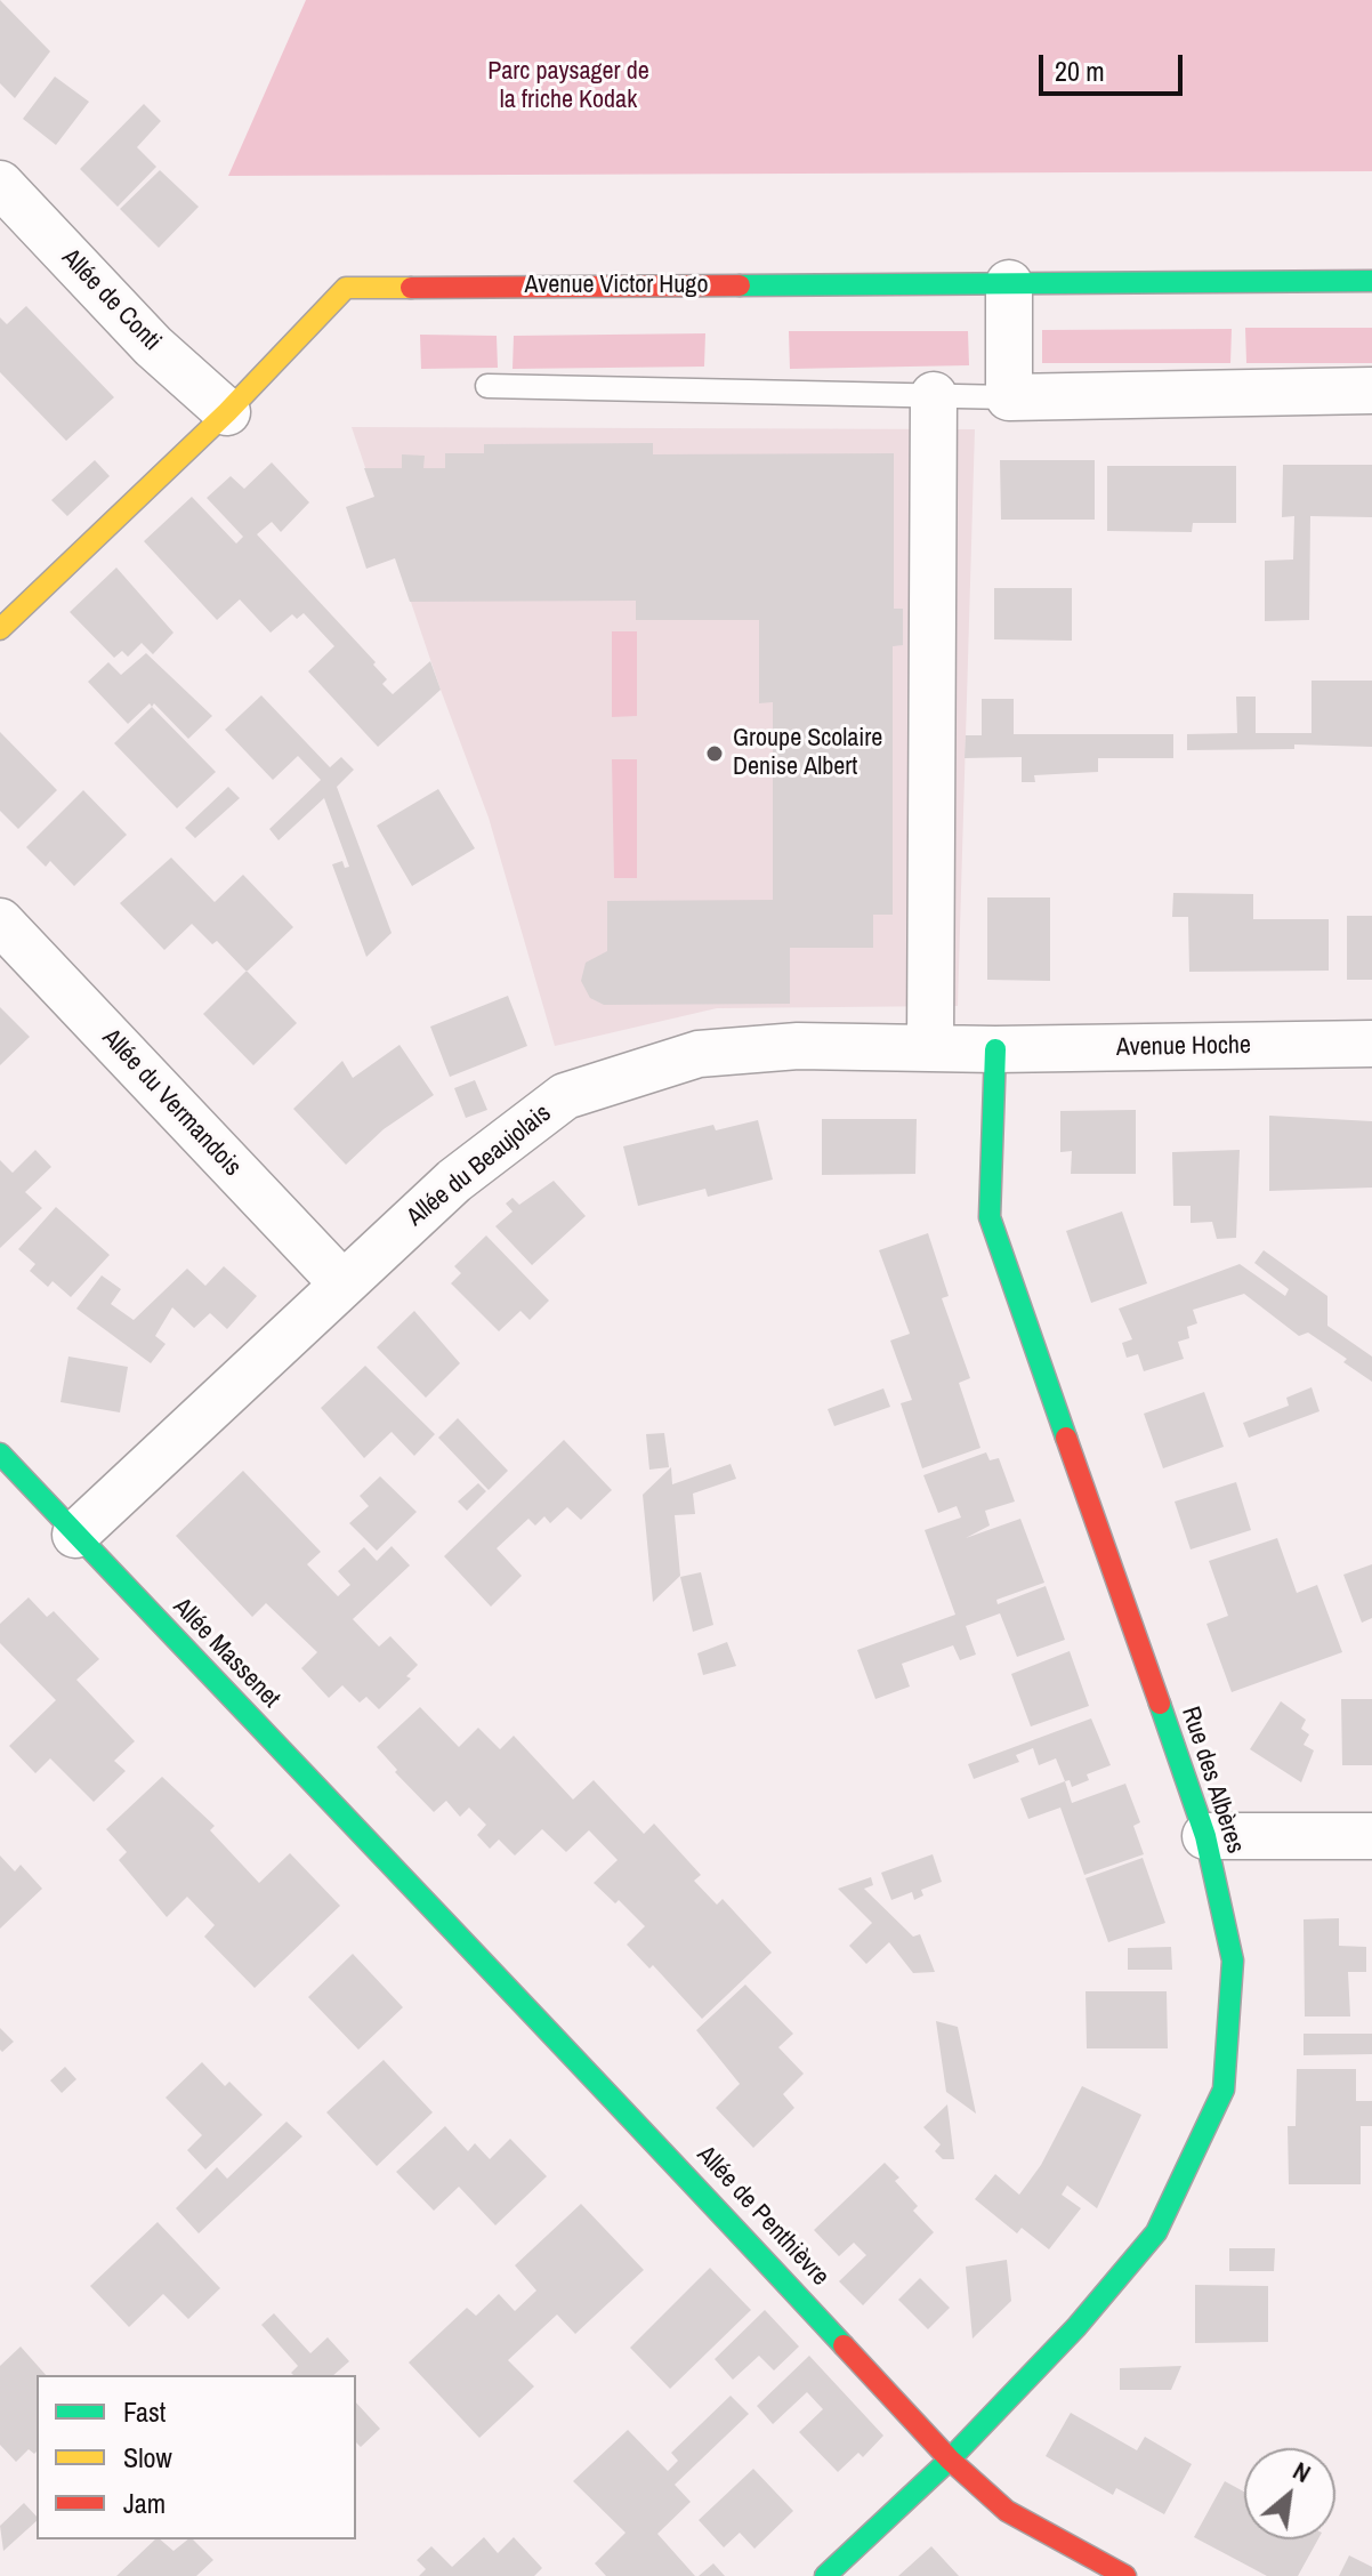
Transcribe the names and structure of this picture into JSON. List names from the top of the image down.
{
  "streets": {
    "street": [
      "Avenue Victor Hugo",
      "Allée de Conti",
      "Avenue Hoche",
      "Allée du Vermandois",
      "Allée du Beaujolais",
      "Allée Massenet",
      "Rue des Albères",
      "Allée de Penthièvre"
    ]
  },
  "crossings": [
    ["Avenue Victor Hugo", "Allée de Conti"],
    ["Avenue Hoche", "Allée du Beaujolais"],
    ["Avenue Hoche", "Rue des Albères"],
    ["Allée du Vermandois", "Allée du Beaujolais"],
    ["Allée du Beaujolais", "Allée Massenet"],
    ["Allée du Beaujolais", "Rue des Albères"],
    ["Allée Massenet", "Allée de Penthièvre"],
    ["Rue des Albères", "Allée de Penthièvre"]
  ],
  "parks": ["Parc paysager de la friche Kodak"],
  "places": ["Groupe Scolaire Denise Albert"],
  "legend": ["Fast", "Slow", "Jam"],
  "scale_bar": "20 m",
  "north": "top right"
}
